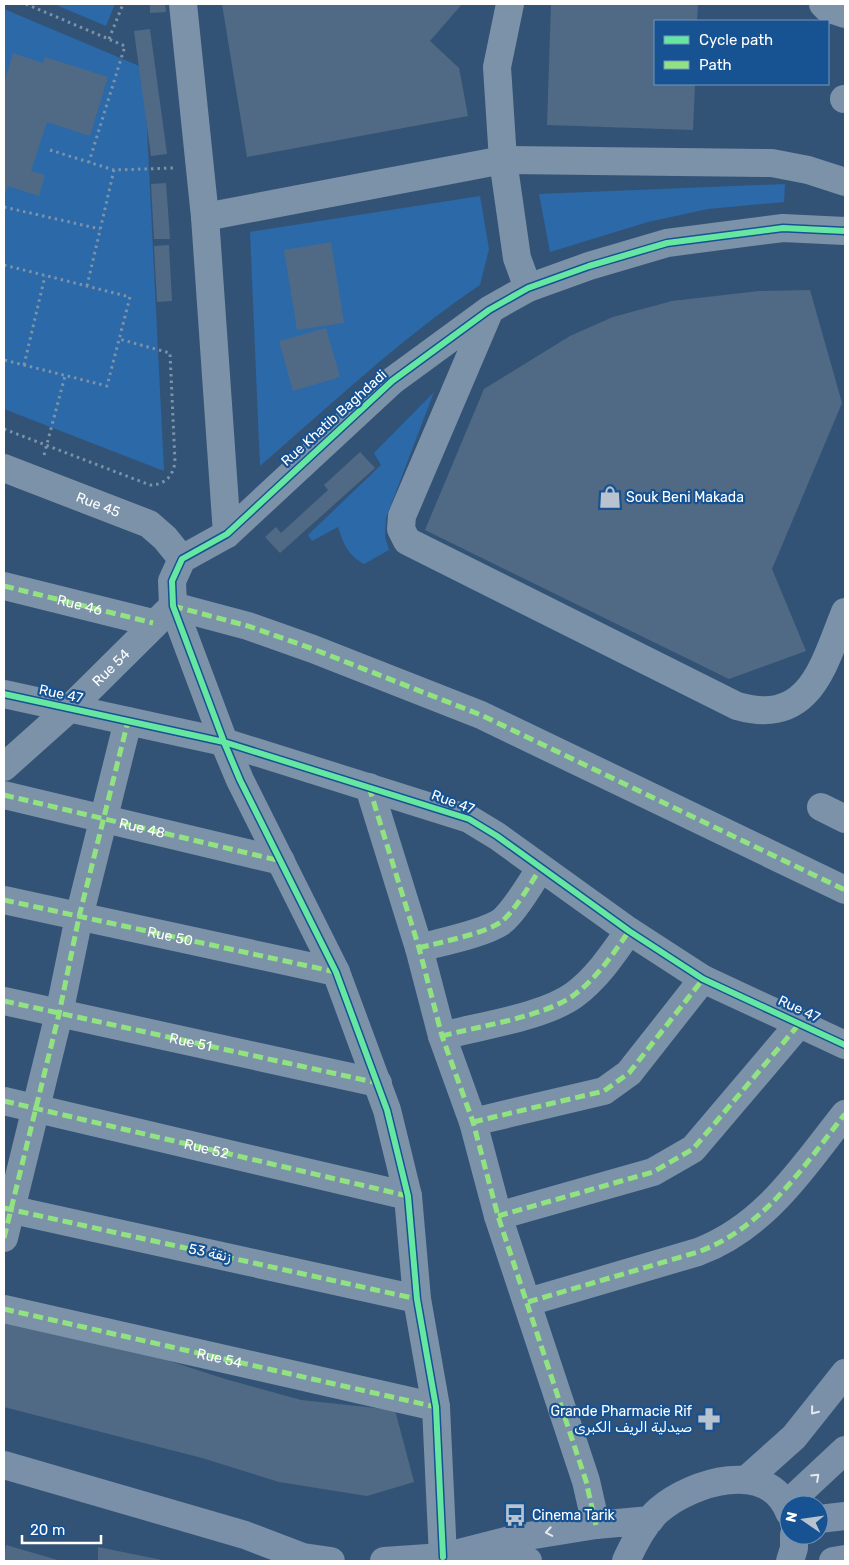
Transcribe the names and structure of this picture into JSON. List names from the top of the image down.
{
  "streets": {
    "street": [
      "Rue Khatib Baghdadi",
      "Rue 45",
      "Rue 46",
      "Rue 54",
      "Rue 47",
      "Rue 48",
      "Rue 50",
      "Rue 51",
      "Rue 52",
      "زنقة 53"
    ]
  },
  "crossings": [
    ["Rue Khatib Baghdadi", "Rue 45"],
    ["Rue 46", "Rue 54"],
    ["Rue 54", "Rue 47"]
  ],
  "places": {
    "shop": ["Souk Beni Makada"],
    "pharmacy": ["Grande Pharmacie Rif صيدلية الريف الكبرى"],
    "bus stop": ["Cinema Tarik"]
  },
  "legend": ["Cycle path", "Path"],
  "scale_bar": "20 m",
  "north": "left"
}
